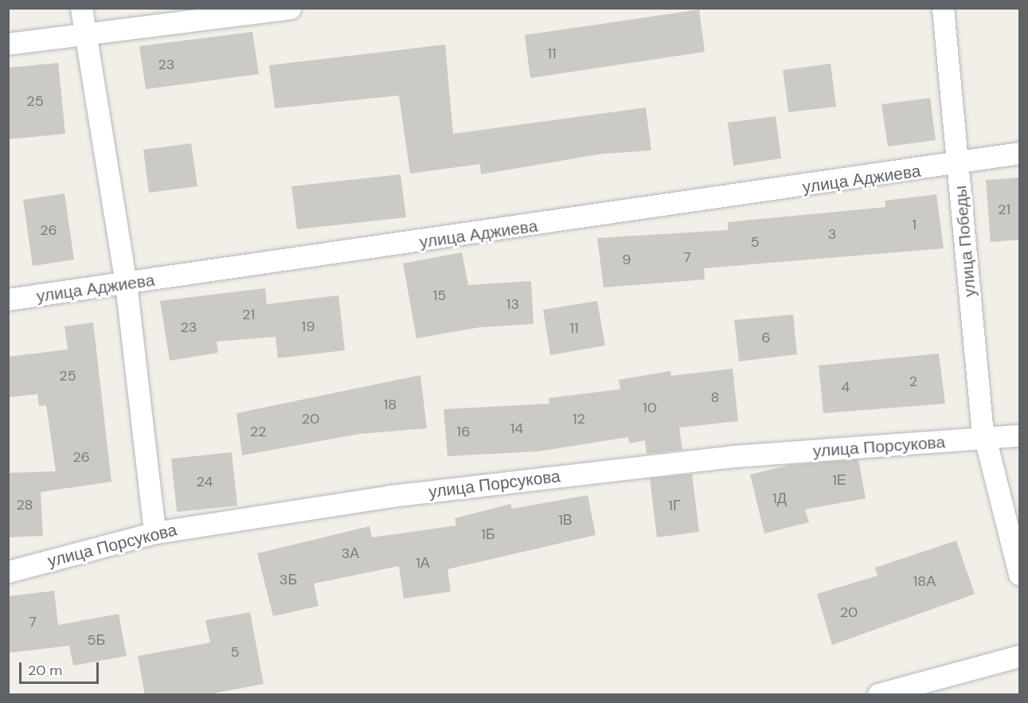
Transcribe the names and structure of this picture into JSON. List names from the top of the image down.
{
  "streets": {
    "street": ["улица Аджиева", "улица Победы", "улица Порсукова"]
  },
  "crossings": [
    ["улица Аджиева", "улица Победы"],
    ["улица Победы", "улица Порсукова"]
  ],
  "house_numbers": [
    "11",
    "23",
    "25",
    "21",
    "1",
    "26",
    "3",
    "5",
    "7",
    "9",
    "15",
    "13",
    "21",
    "19",
    "23",
    "11",
    "6",
    "25",
    "2",
    "4",
    "8",
    "18",
    "10",
    "20",
    "12",
    "14",
    "22",
    "16",
    "26",
    "1Е",
    "24",
    "1Д",
    "28",
    "1Г",
    "1В",
    "1Б",
    "3А",
    "1А",
    "3Б",
    "18А",
    "20",
    "7",
    "5Б",
    "5"
  ],
  "scale_bar": "20 m"
}
